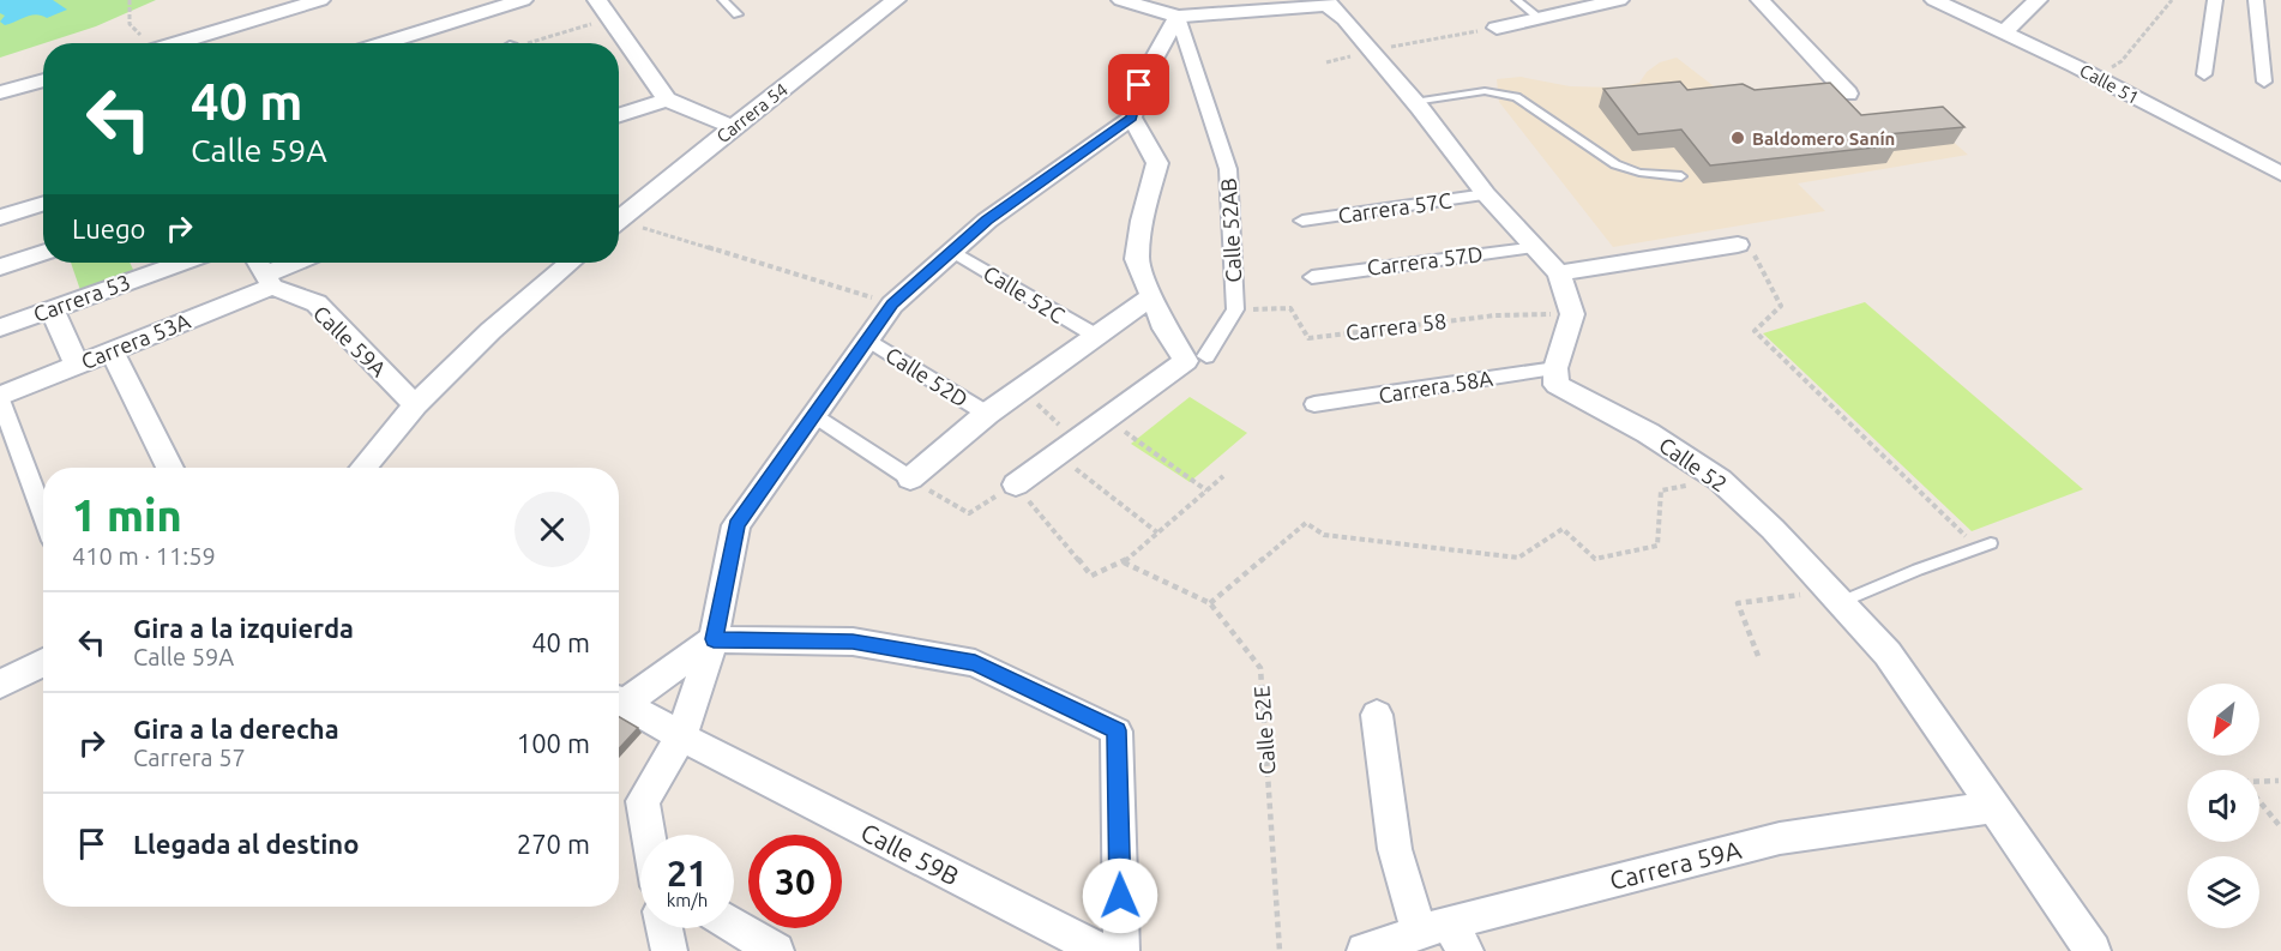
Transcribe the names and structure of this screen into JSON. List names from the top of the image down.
{
  "streets": {
    "street": [
      "Calle 51",
      "Carrera 54",
      "Carrera 57C",
      "Calle 52AB",
      "Carrera 57D",
      "Calle 52C",
      "Carrera 53",
      "Carrera 53A",
      "Calle 59A",
      "Calle 52D",
      "Carrera 58A",
      "Calle 52",
      "Calle 59B",
      "Carrera 59A"
    ],
    "path": ["Carrera 58", "Calle 52E"]
  },
  "crossings": [
    ["Calle 52AB", "Carrera 58"],
    ["Carrera 53A", "Calle 59A"],
    ["Carrera 58A", "Calle 52"],
    ["Calle 52", "Carrera 59A"]
  ],
  "places": ["Baldomero Sanín"],
  "north": "bottom left",
  "page": {
    "turn": ["40 m", "Calle 59A"],
    "then": "Luego",
    "heading": ["1 min", "410 m · 11:59"],
    "list": [
      {
        "name": "Gira a la izquierda",
        "note": "Calle 59A",
        "value": "40 m"
      },
      {
        "name": "Gira a la derecha",
        "note": "Carrera 57",
        "value": "100 m"
      },
      {
        "name": "Llegada al destino",
        "value": "270 m"
      }
    ],
    "speed": "21 km/h",
    "limit": "30"
  }
}
